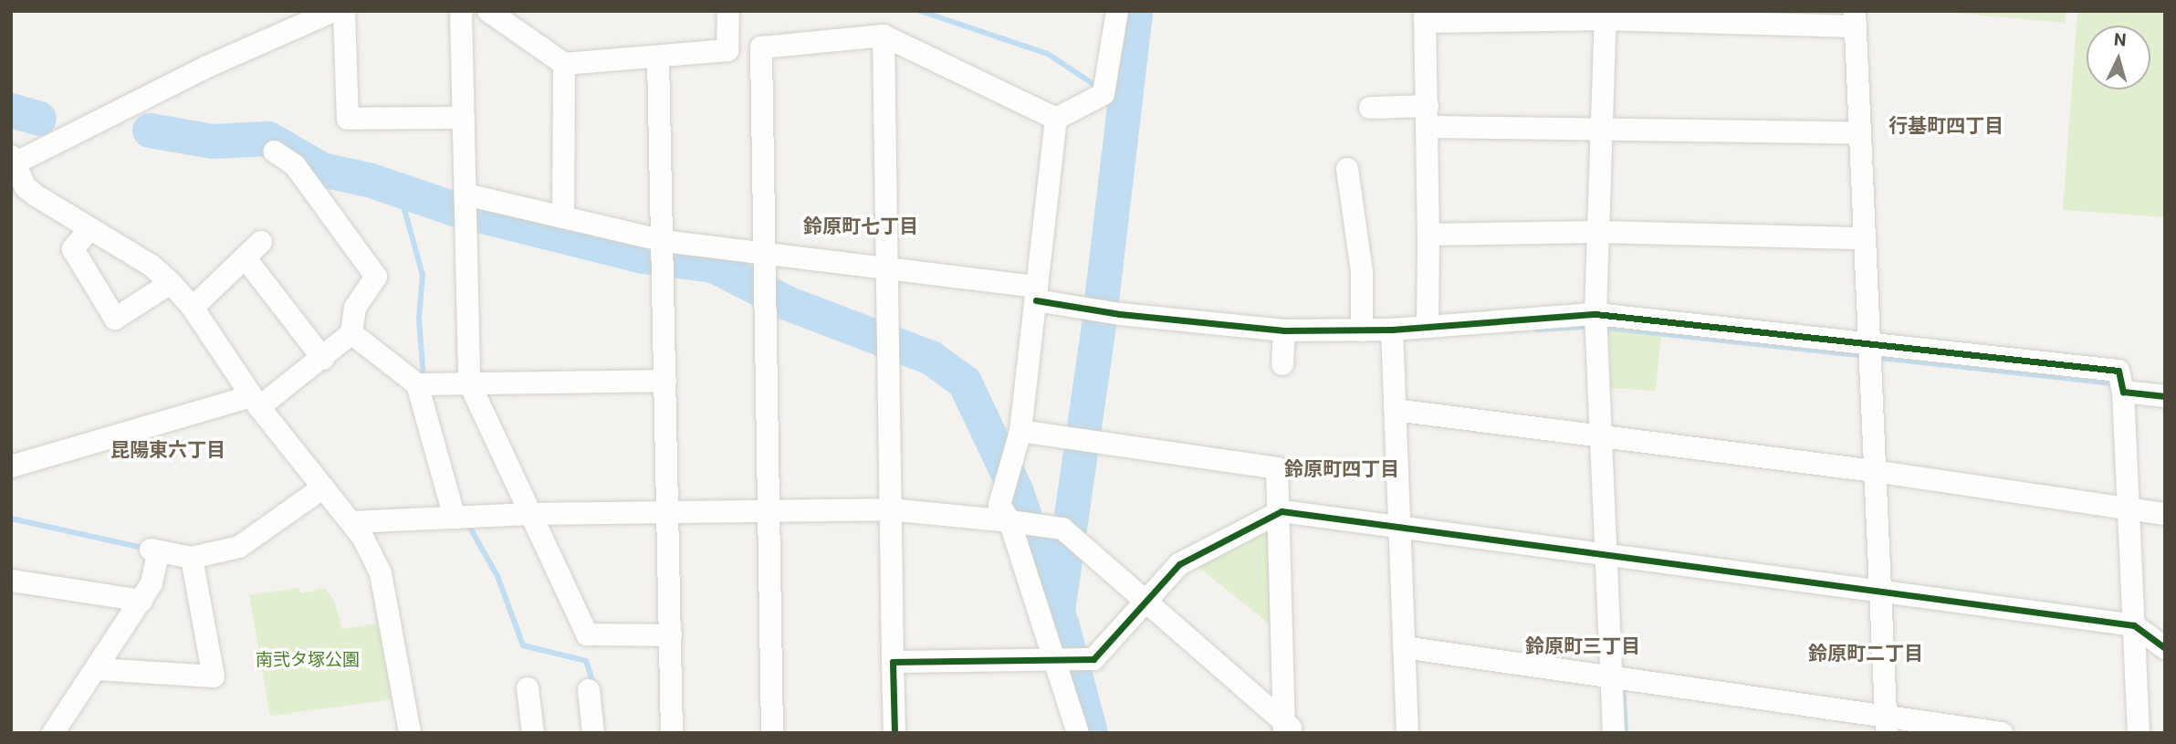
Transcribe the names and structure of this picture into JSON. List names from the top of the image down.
{
  "districts": [
    "行基町四丁目",
    "鈴原町七丁目",
    "昆陽東六丁目",
    "鈴原町四丁目",
    "鈴原町三丁目",
    "鈴原町二丁目"
  ],
  "parks": ["南弐タ塚公園"],
  "north": "top"
}
